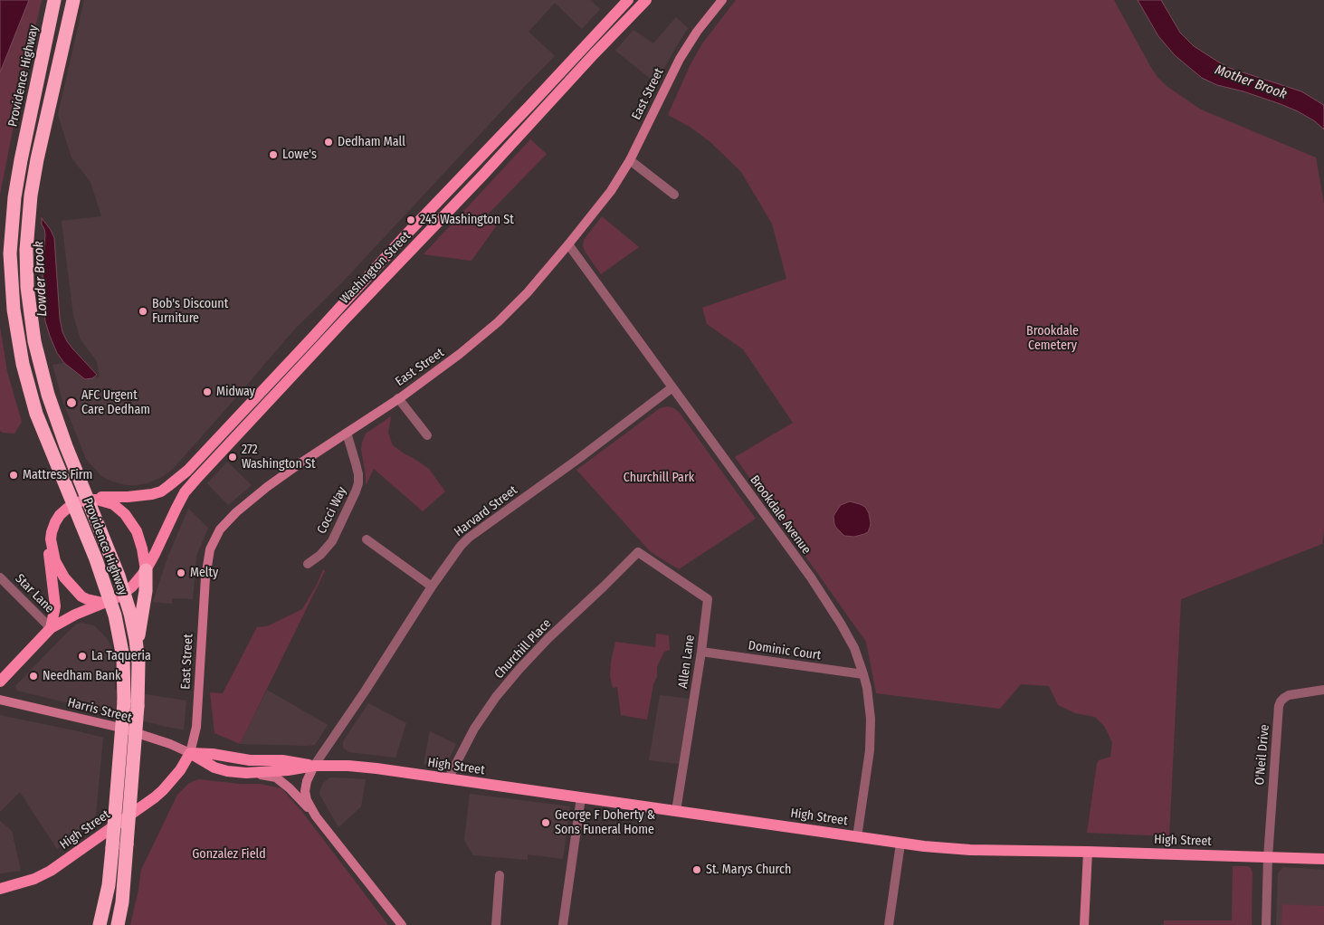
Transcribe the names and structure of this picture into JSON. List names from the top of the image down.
{
  "streets": {
    "highway": ["Providence Highway"],
    "main road": ["Washington Street", "High Street"],
    "street": [
      "East Street",
      "Cocci Way",
      "Harvard Street",
      "Brookdale Avenue",
      "Star Lane",
      "Churchill Place",
      "Dominic Court",
      "Allen Lane",
      "Harris Street",
      "O'Neil Drive"
    ]
  },
  "crossings": [
    ["Providence Highway", "Washington Street"],
    ["East Street", "Cocci Way"],
    ["East Street", "Brookdale Avenue"],
    ["East Street", "Harris Street"],
    ["East Street", "High Street"],
    ["Harvard Street", "Brookdale Avenue"],
    ["Harvard Street", "High Street"],
    ["Brookdale Avenue", "Dominic Court"],
    ["Brookdale Avenue", "High Street"],
    ["Churchill Place", "Allen Lane"],
    ["Churchill Place", "High Street"],
    ["Dominic Court", "Allen Lane"],
    ["Allen Lane", "High Street"],
    ["Harris Street", "High Street"],
    ["O'Neil Drive", "High Street"]
  ],
  "water": ["Mother Brook", "Lowder Brook"],
  "parks": ["Brookdale Cemetery", "Churchill Park", "Gonzalez Field"],
  "places": [
    "Dedham Mall",
    "Lowe's",
    "245 Washington St",
    "Bob's Discount Furniture",
    "Midway",
    "AFC Urgent Care Dedham",
    "272 Washington St",
    "Mattress Firm",
    "Melty",
    "La Taqueria",
    "Needham Bank",
    "George F Doherty & Sons Funeral Home",
    "St. Marys Church"
  ]
}
